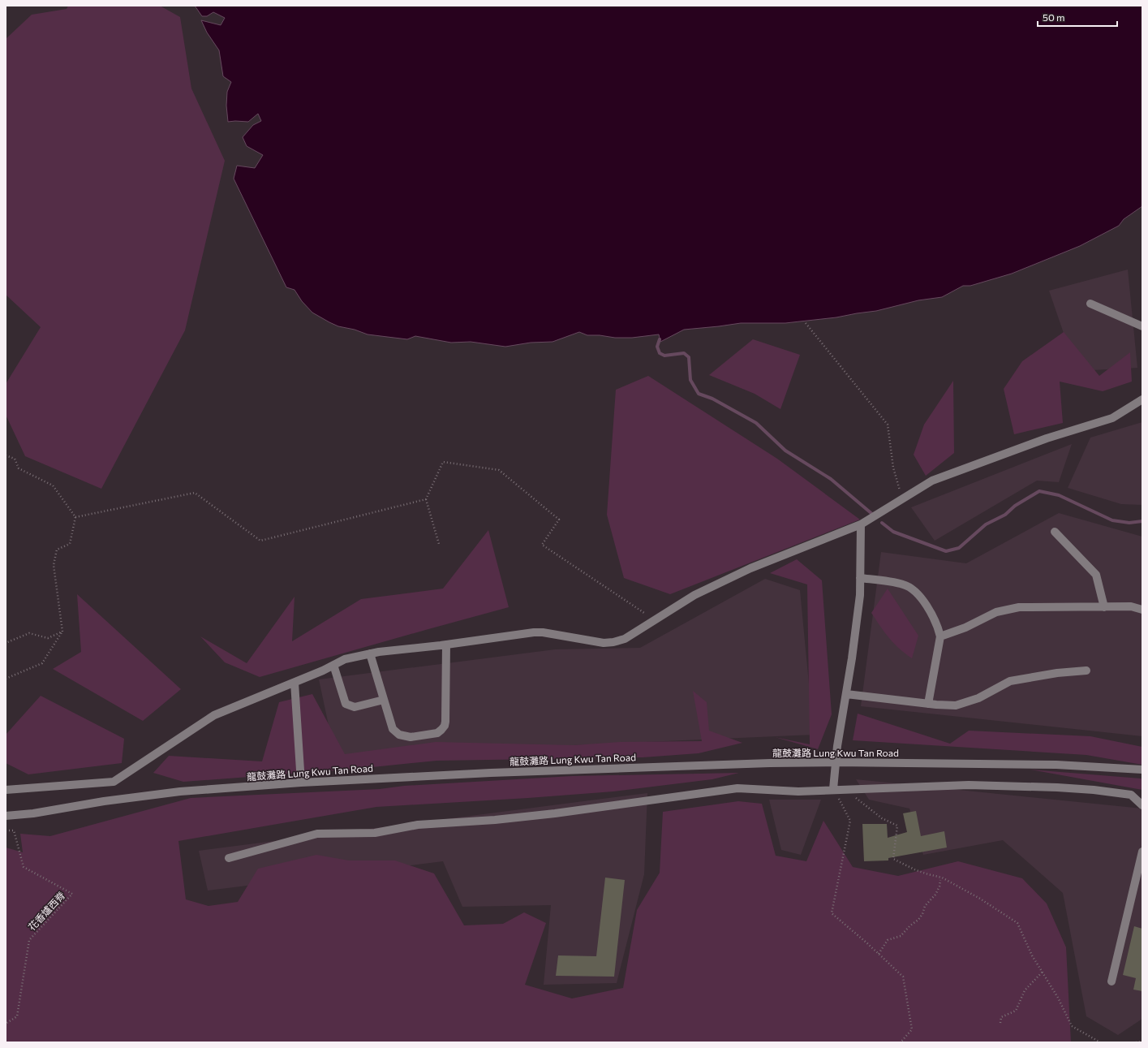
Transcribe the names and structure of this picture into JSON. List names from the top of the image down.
{
  "streets": {
    "street": ["龍鼓灘路 Lung Kwu Tan Road"],
    "path": ["花香爐西脊"]
  },
  "scale_bar": "50 m"
}
